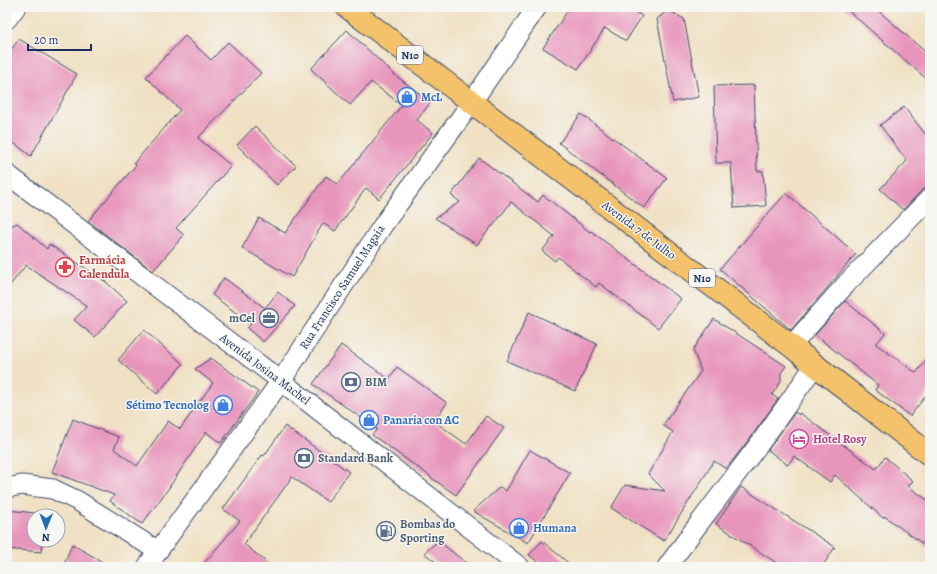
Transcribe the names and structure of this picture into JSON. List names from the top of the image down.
{
  "streets": {
    "main road": ["N10", "Avenida 7 de Julho"],
    "street": ["Rua Francisco Samuel Magaia", "Avenida Josina Machel"]
  },
  "crossings": [
    ["Avenida 7 de Julho", "Rua Francisco Samuel Magaia"],
    ["Rua Francisco Samuel Magaia", "Avenida Josina Machel"]
  ],
  "places": {
    "shop": [
      "McL",
      "Sétimo Tecnolog",
      "Panaria con AC",
      "Humana"
    ],
    "pharmacy": ["Farmácia Calendula"],
    "office": ["mCel"],
    "bank": ["BIM", "Standard Bank"],
    "hotel": ["Hotel Rosy"],
    "fuel station": ["Bombas do Sporting"]
  },
  "scale_bar": "20 m",
  "north": "bottom"
}
